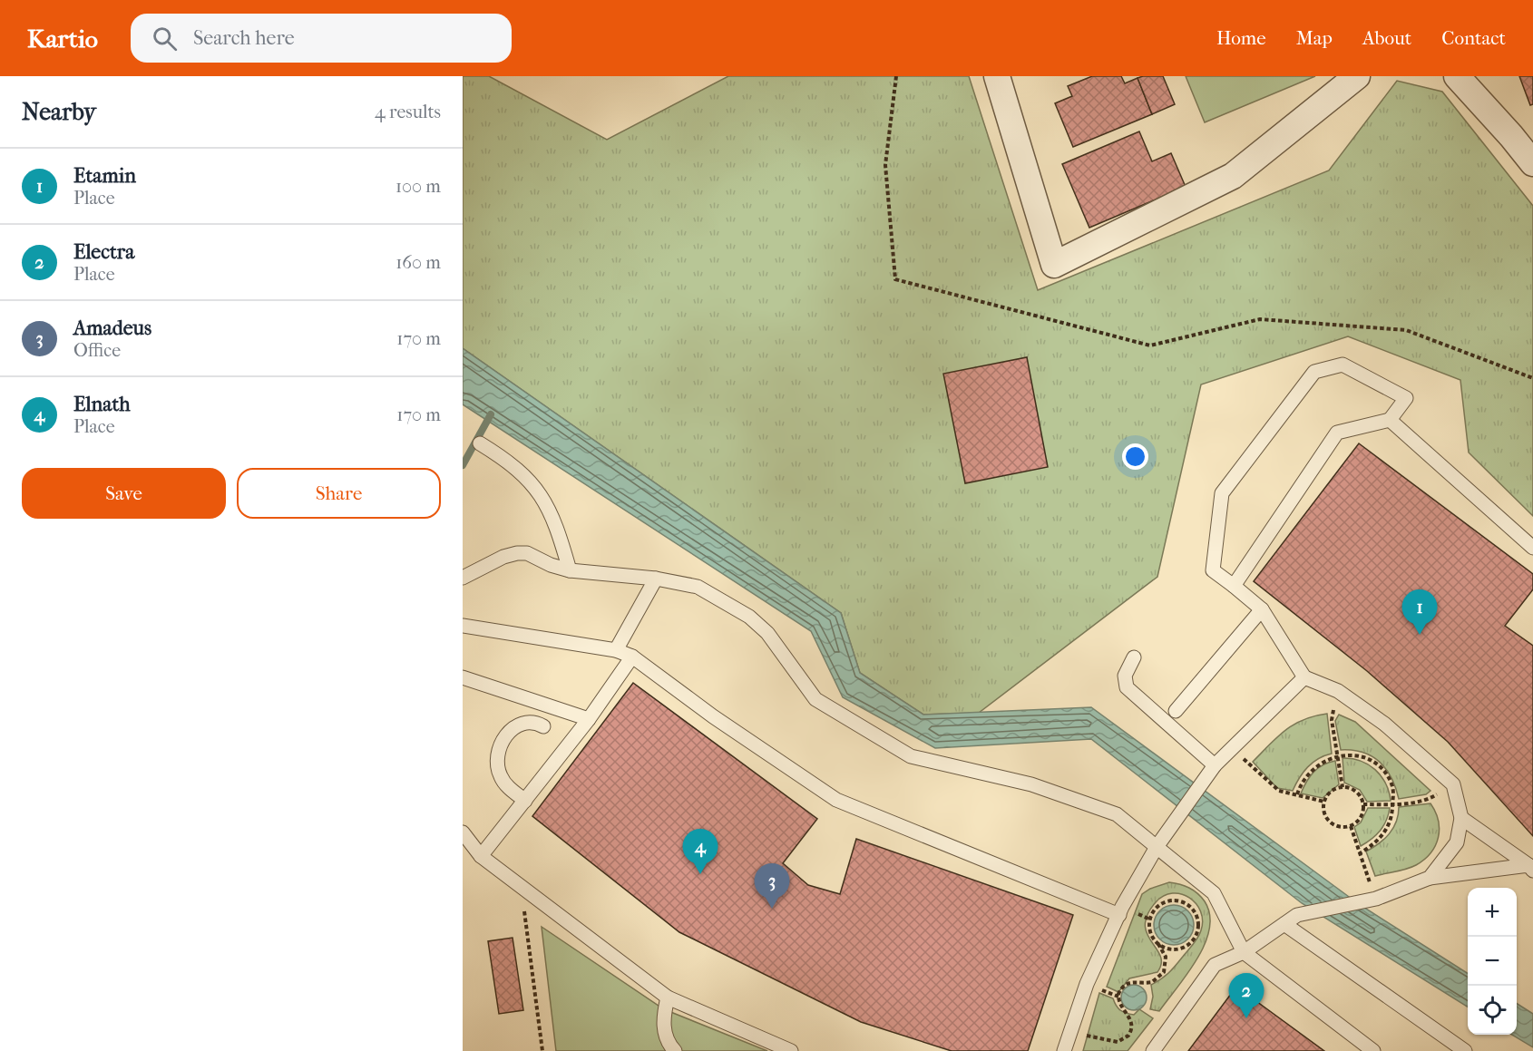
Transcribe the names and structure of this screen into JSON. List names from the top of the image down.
{
  "page": {
    "header": "Kartio",
    "search": "Search here",
    "nav": [
      "Home",
      "Map",
      "About",
      "Contact"
    ],
    "heading": ["Nearby", "4 results"],
    "list": [
      {
        "mark": "1",
        "name": "Etamin",
        "note": "Place",
        "value": "100 m"
      },
      {
        "mark": "2",
        "name": "Electra",
        "note": "Place",
        "value": "160 m"
      },
      {
        "mark": "3",
        "name": "Amadeus",
        "note": "Office",
        "value": "170 m"
      },
      {
        "mark": "4",
        "name": "Elnath",
        "note": "Place",
        "value": "170 m"
      }
    ],
    "buttons": ["Save", "Share"],
    "pins": [
      "1",
      "4",
      "3",
      "2"
    ],
    "map_buttons": ["+", "−"]
  }
}
